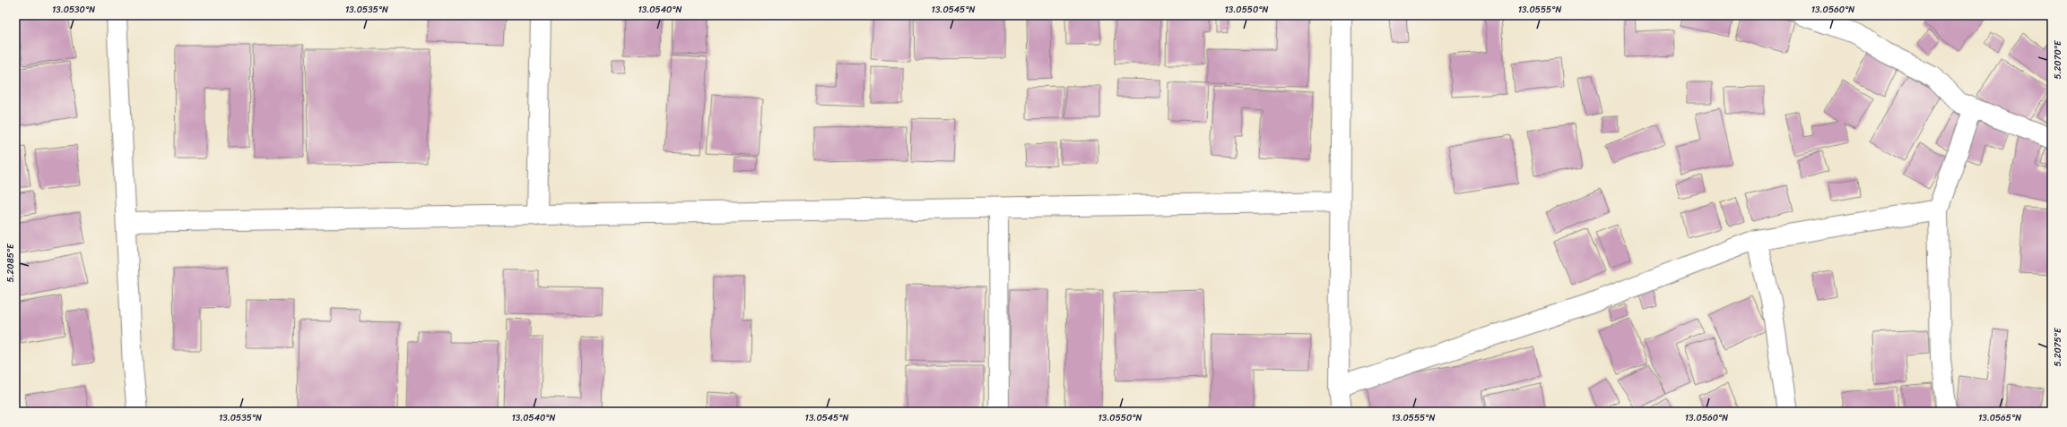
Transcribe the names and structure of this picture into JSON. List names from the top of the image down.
{
  "coordinates": [
    "13.0530°N",
    "13.0535°N",
    "13.0540°N",
    "13.0545°N",
    "13.0550°N",
    "13.0555°N",
    "13.0560°N",
    "5.2070°E",
    "5.2085°E",
    "5.2075°E",
    "13.0565°N"
  ]
}
